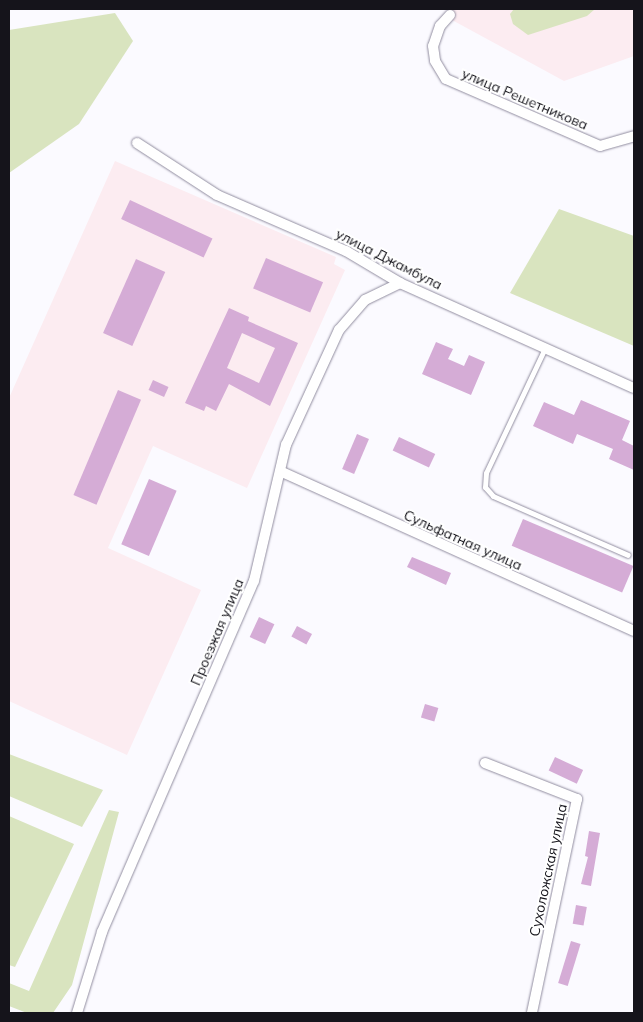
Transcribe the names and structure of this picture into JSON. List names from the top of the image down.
{
  "streets": {
    "street": [
      "улица Решетникова",
      "улица Джамбула",
      "Сульфатная улица",
      "Проезжая улица",
      "Сухоложская улица"
    ]
  },
  "crossings": [
    ["улица Джамбула", "Проезжая улица"],
    ["Сульфатная улица", "Проезжая улица"]
  ]
}
